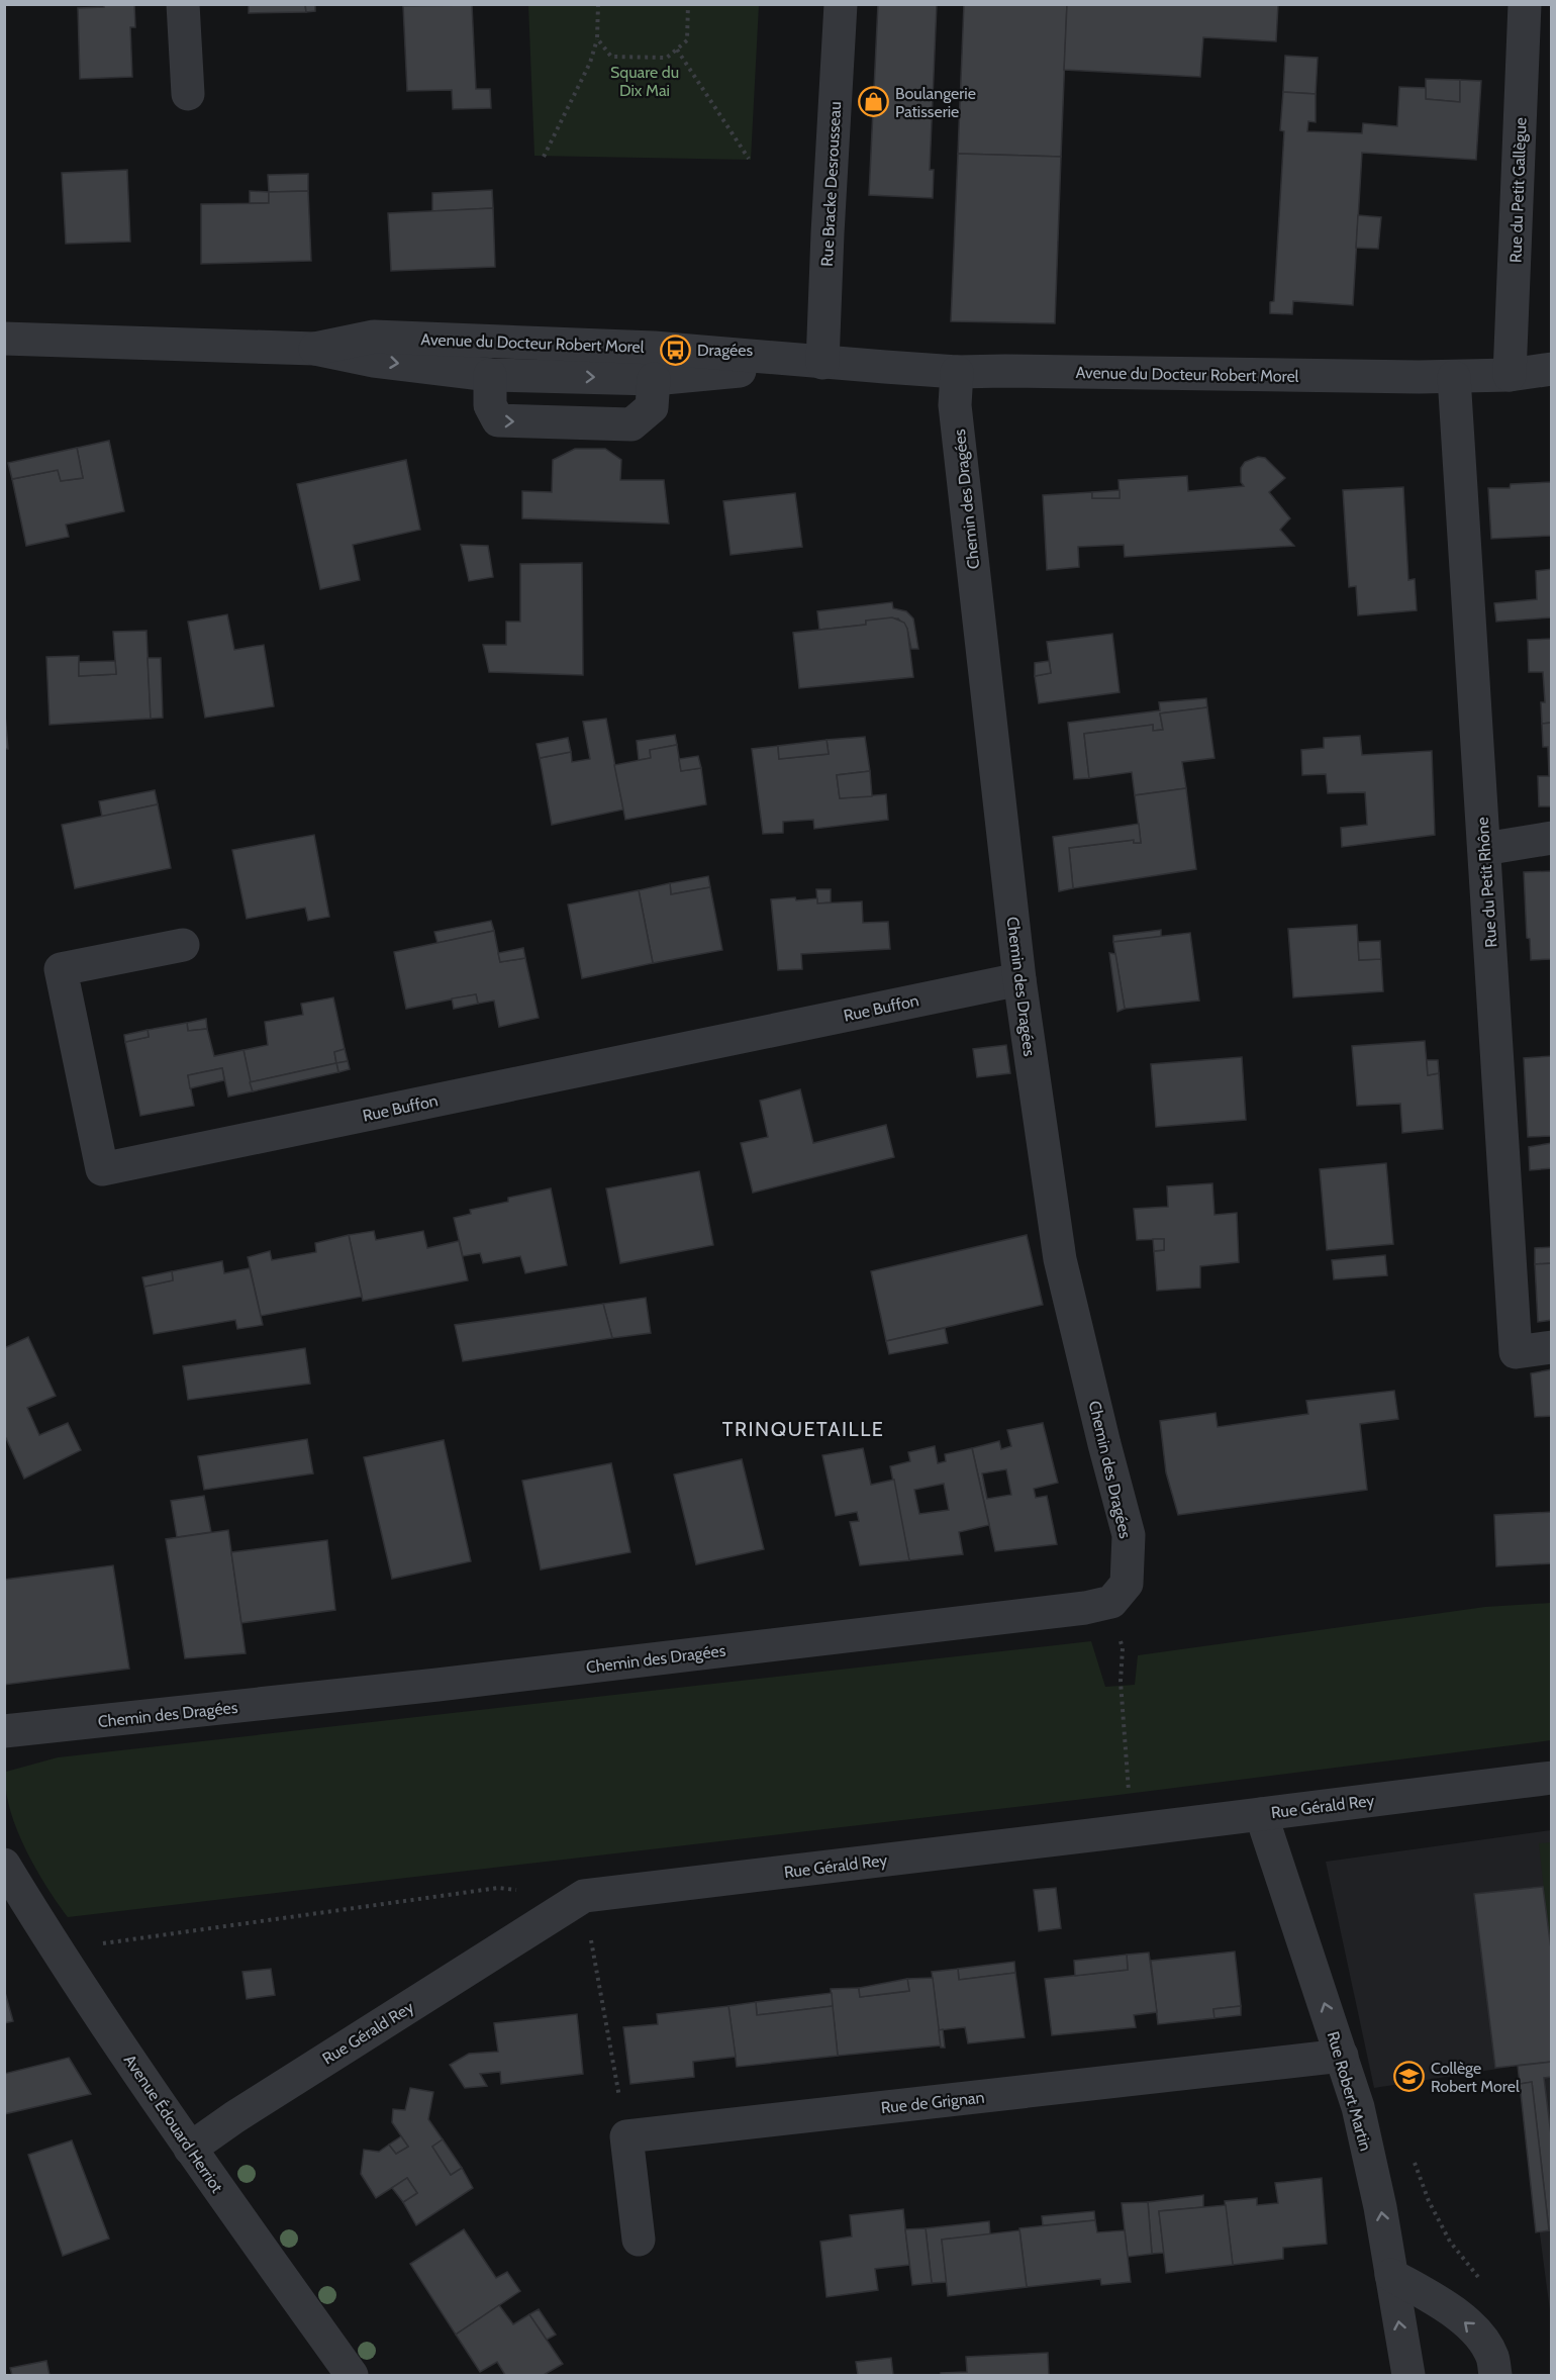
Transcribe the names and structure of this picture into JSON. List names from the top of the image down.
{
  "streets": {
    "street": [
      "Rue Bracke Desrousseau",
      "Rue du Petit Gallègue",
      "Avenue du Docteur Robert Morel",
      "Chemin des Dragées",
      "Rue du Petit Rhône",
      "Rue Buffon",
      "Rue Gérald Rey",
      "Rue Robert Martin",
      "Rue de Grignan",
      "Avenue Édouard Herriot"
    ]
  },
  "crossings": [
    ["Rue Bracke Desrousseau", "Avenue du Docteur Robert Morel"],
    ["Rue du Petit Gallègue", "Avenue du Docteur Robert Morel"],
    ["Avenue du Docteur Robert Morel", "Chemin des Dragées"],
    ["Avenue du Docteur Robert Morel", "Rue du Petit Rhône"],
    ["Chemin des Dragées", "Rue Buffon"],
    ["Rue Gérald Rey", "Rue Robert Martin"],
    ["Rue Gérald Rey", "Avenue Édouard Herriot"],
    ["Rue Robert Martin", "Rue de Grignan"]
  ],
  "one_way": ["Rue Robert Martin"],
  "districts": ["TRINQUETAILLE"],
  "parks": ["Square du Dix Mai"],
  "places": {
    "shop": ["Boulangerie Patisserie"],
    "bus stop": ["Dragées"],
    "school or university": ["Collège Robert Morel"]
  }
}
